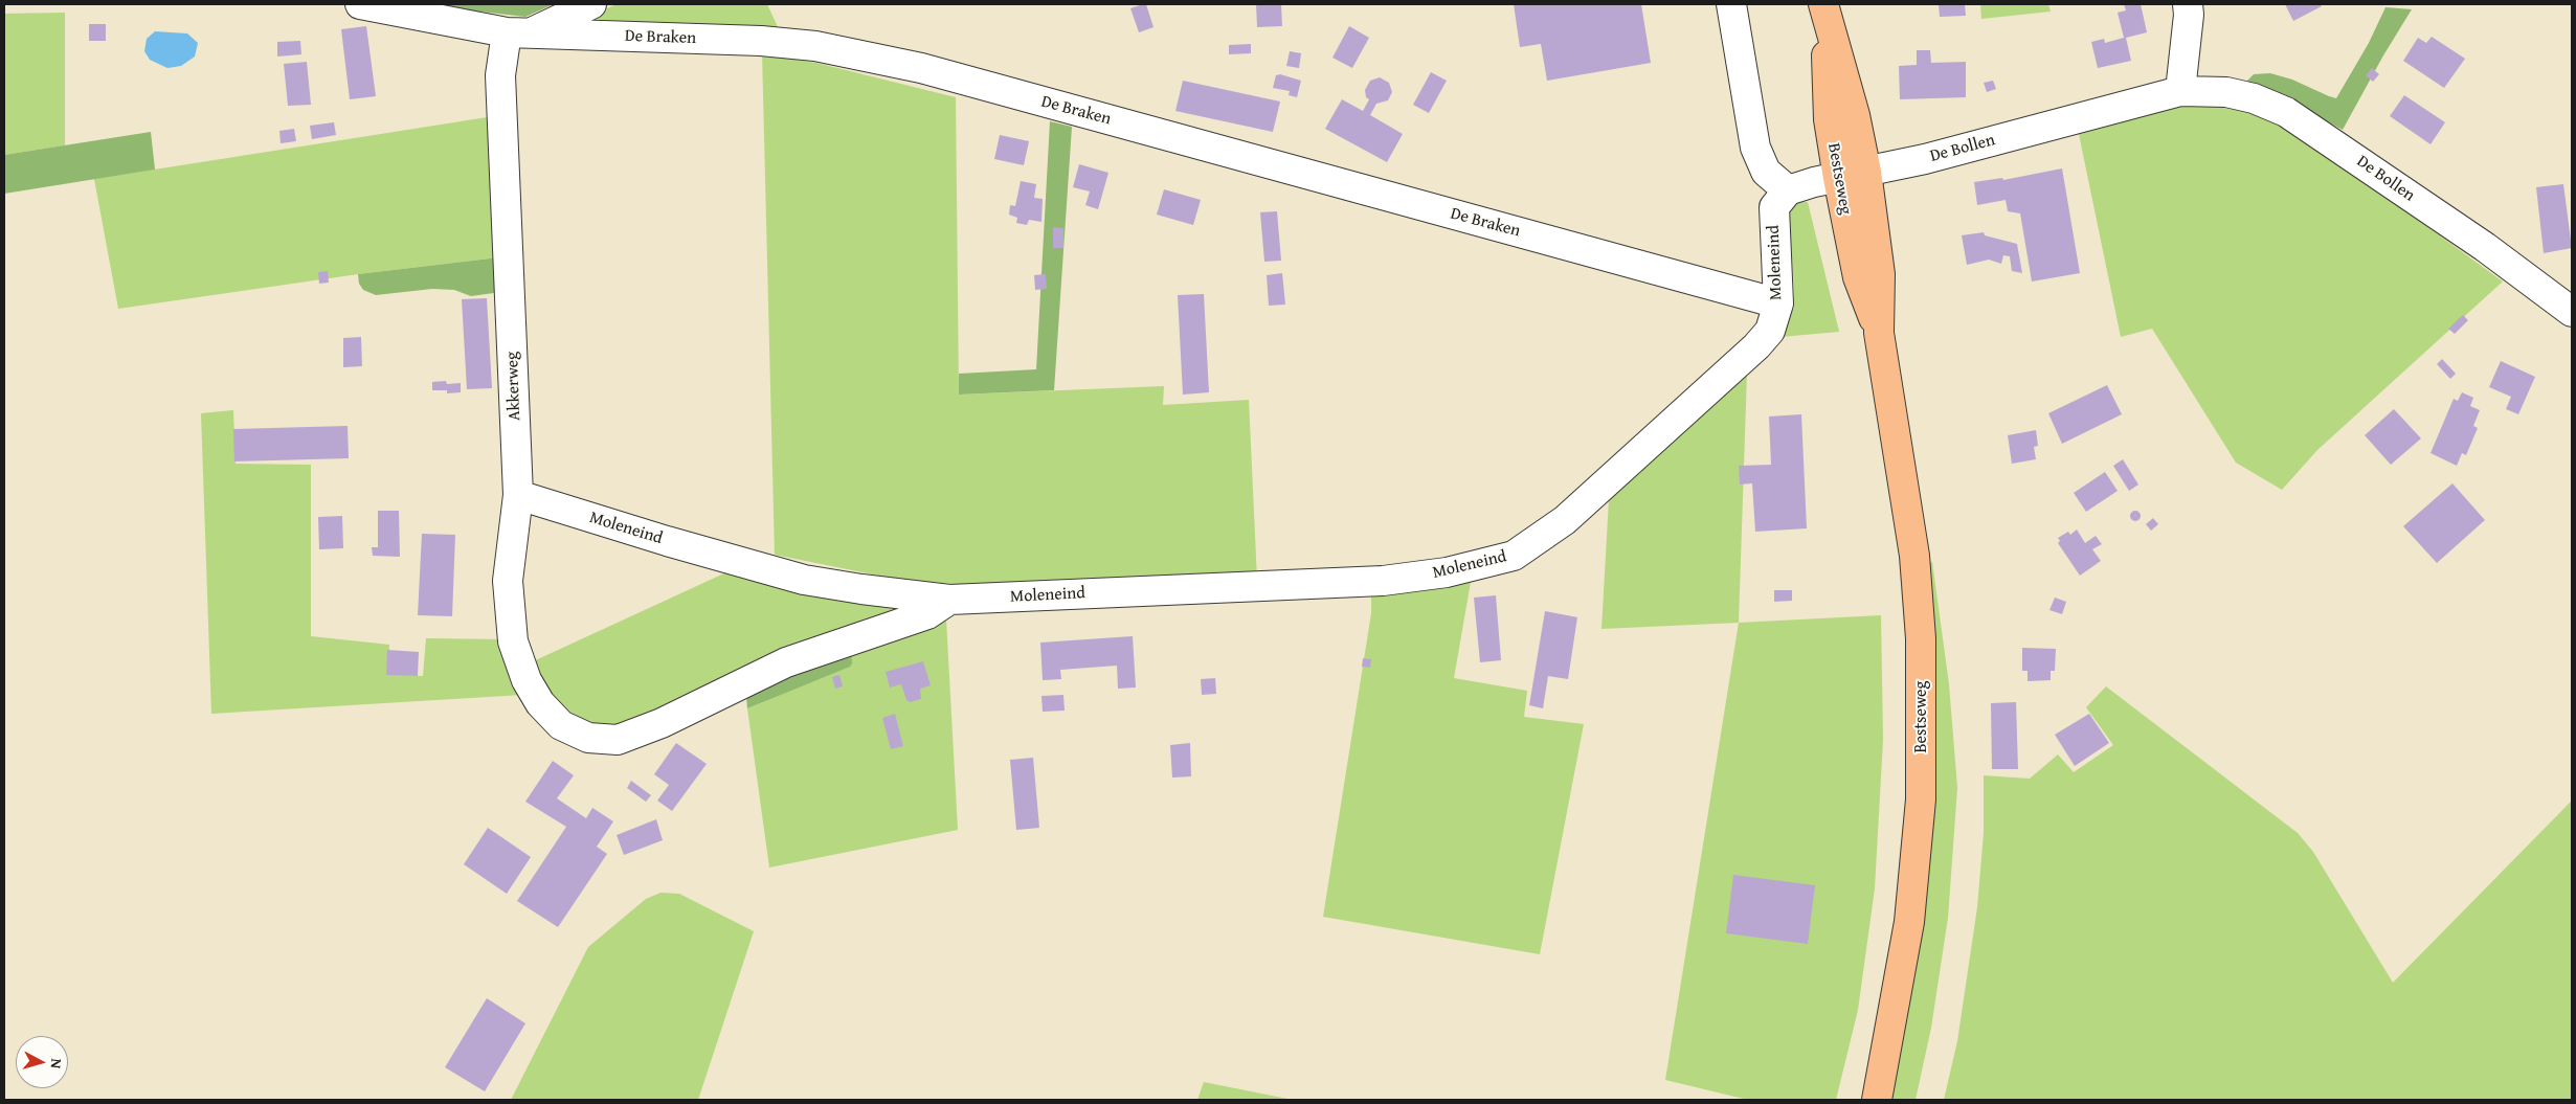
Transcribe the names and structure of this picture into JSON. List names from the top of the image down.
{
  "streets": {
    "main road": ["Bestseweg"],
    "street": [
      "De Braken",
      "De Bollen",
      "Moleneind",
      "Akkerweg"
    ]
  },
  "crossings": [
    ["De Braken", "Moleneind"],
    ["De Braken", "Akkerweg"],
    ["De Bollen", "Bestseweg"],
    ["Moleneind", "Akkerweg"]
  ],
  "north": "right"
}
